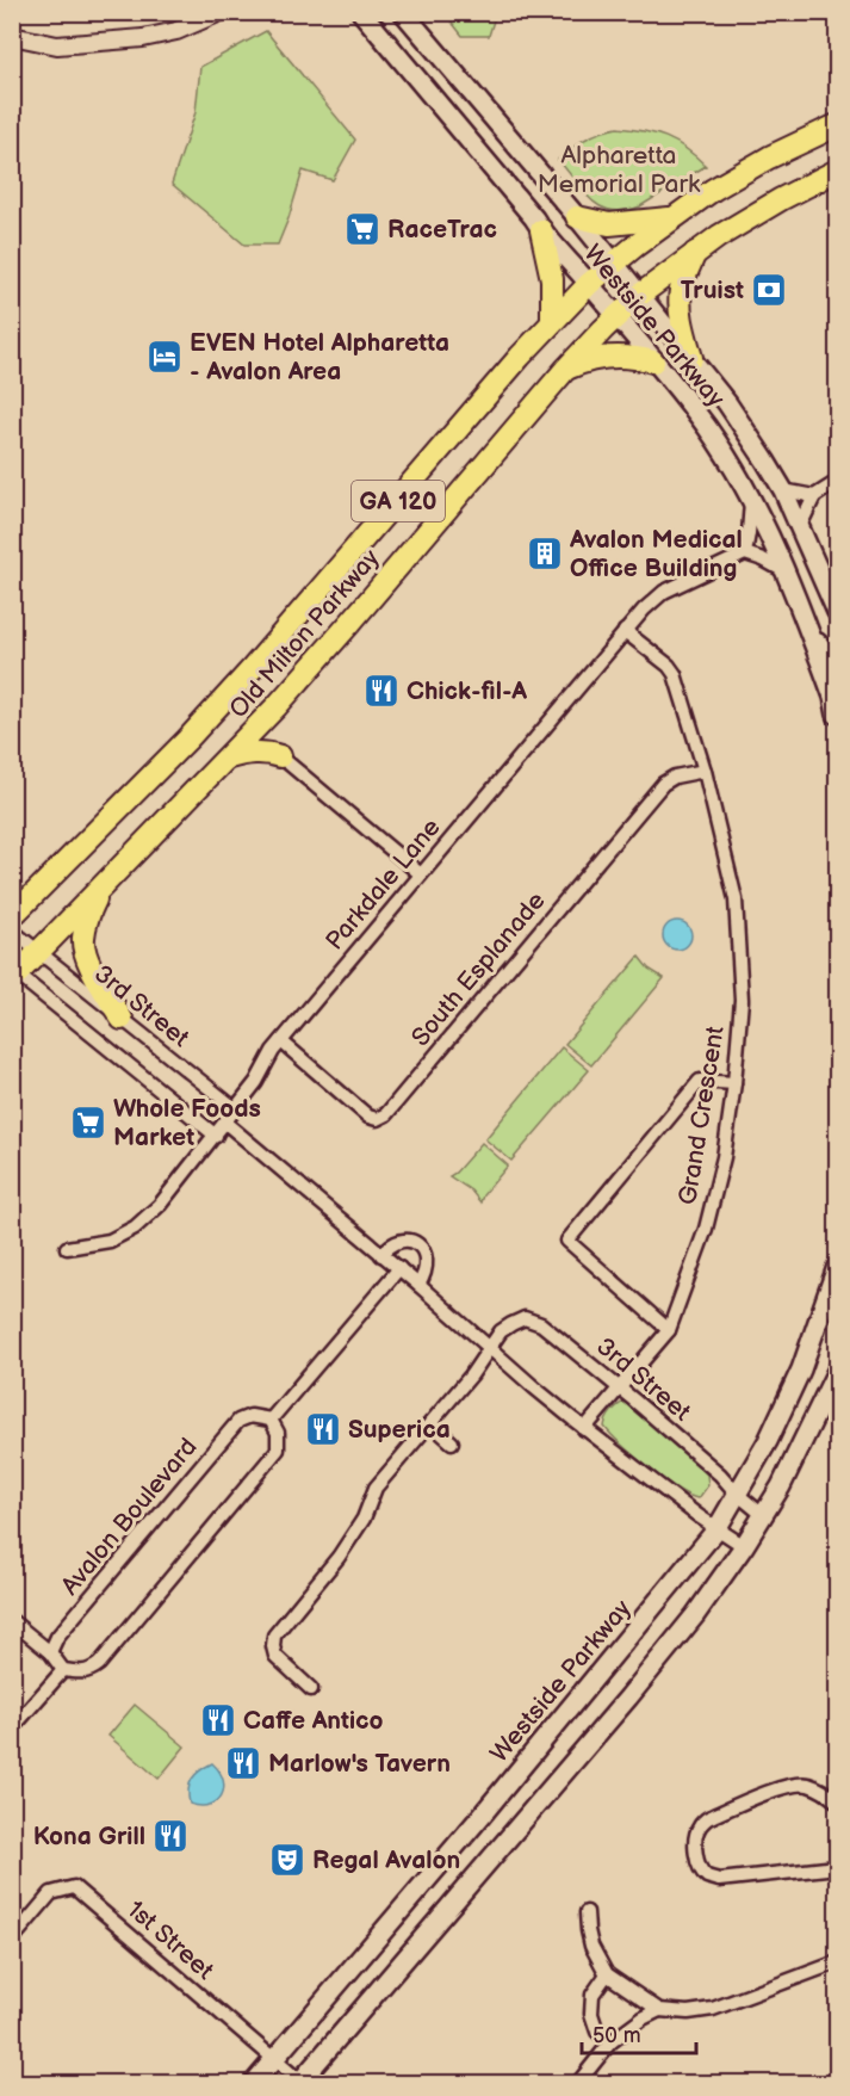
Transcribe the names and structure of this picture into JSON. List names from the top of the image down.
{
  "streets": {
    "highway": ["GA 120", "Old Milton Parkway"],
    "main road": ["Westside Parkway"],
    "street": [
      "Parkdale Lane",
      "South Esplanade",
      "3rd Street",
      "Grand Crescent",
      "Avalon Boulevard",
      "1st Street"
    ]
  },
  "crossings": [
    ["Westside Parkway", "Old Milton Parkway"],
    ["Westside Parkway", "3rd Street"],
    ["Westside Parkway", "1st Street"],
    ["Old Milton Parkway", "3rd Street"],
    ["Parkdale Lane", "South Esplanade"],
    ["Parkdale Lane", "3rd Street"],
    ["Parkdale Lane", "Grand Crescent"],
    ["South Esplanade", "Grand Crescent"],
    ["3rd Street", "Grand Crescent"]
  ],
  "parks": ["Alpharetta Memorial Park"],
  "places": {
    "supermarket": ["RaceTrac", "Whole Foods Market"],
    "bank": ["Truist"],
    "hotel": ["EVEN Hotel Alpharetta - Avalon Area"],
    "building": ["Avalon Medical Office Building"],
    "restaurant": [
      "Chick-fil-A",
      "Superica",
      "Caffe Antico",
      "Marlow's Tavern",
      "Kona Grill"
    ],
    "theatre": ["Regal Avalon"]
  },
  "scale_bar": "50 m"
}
